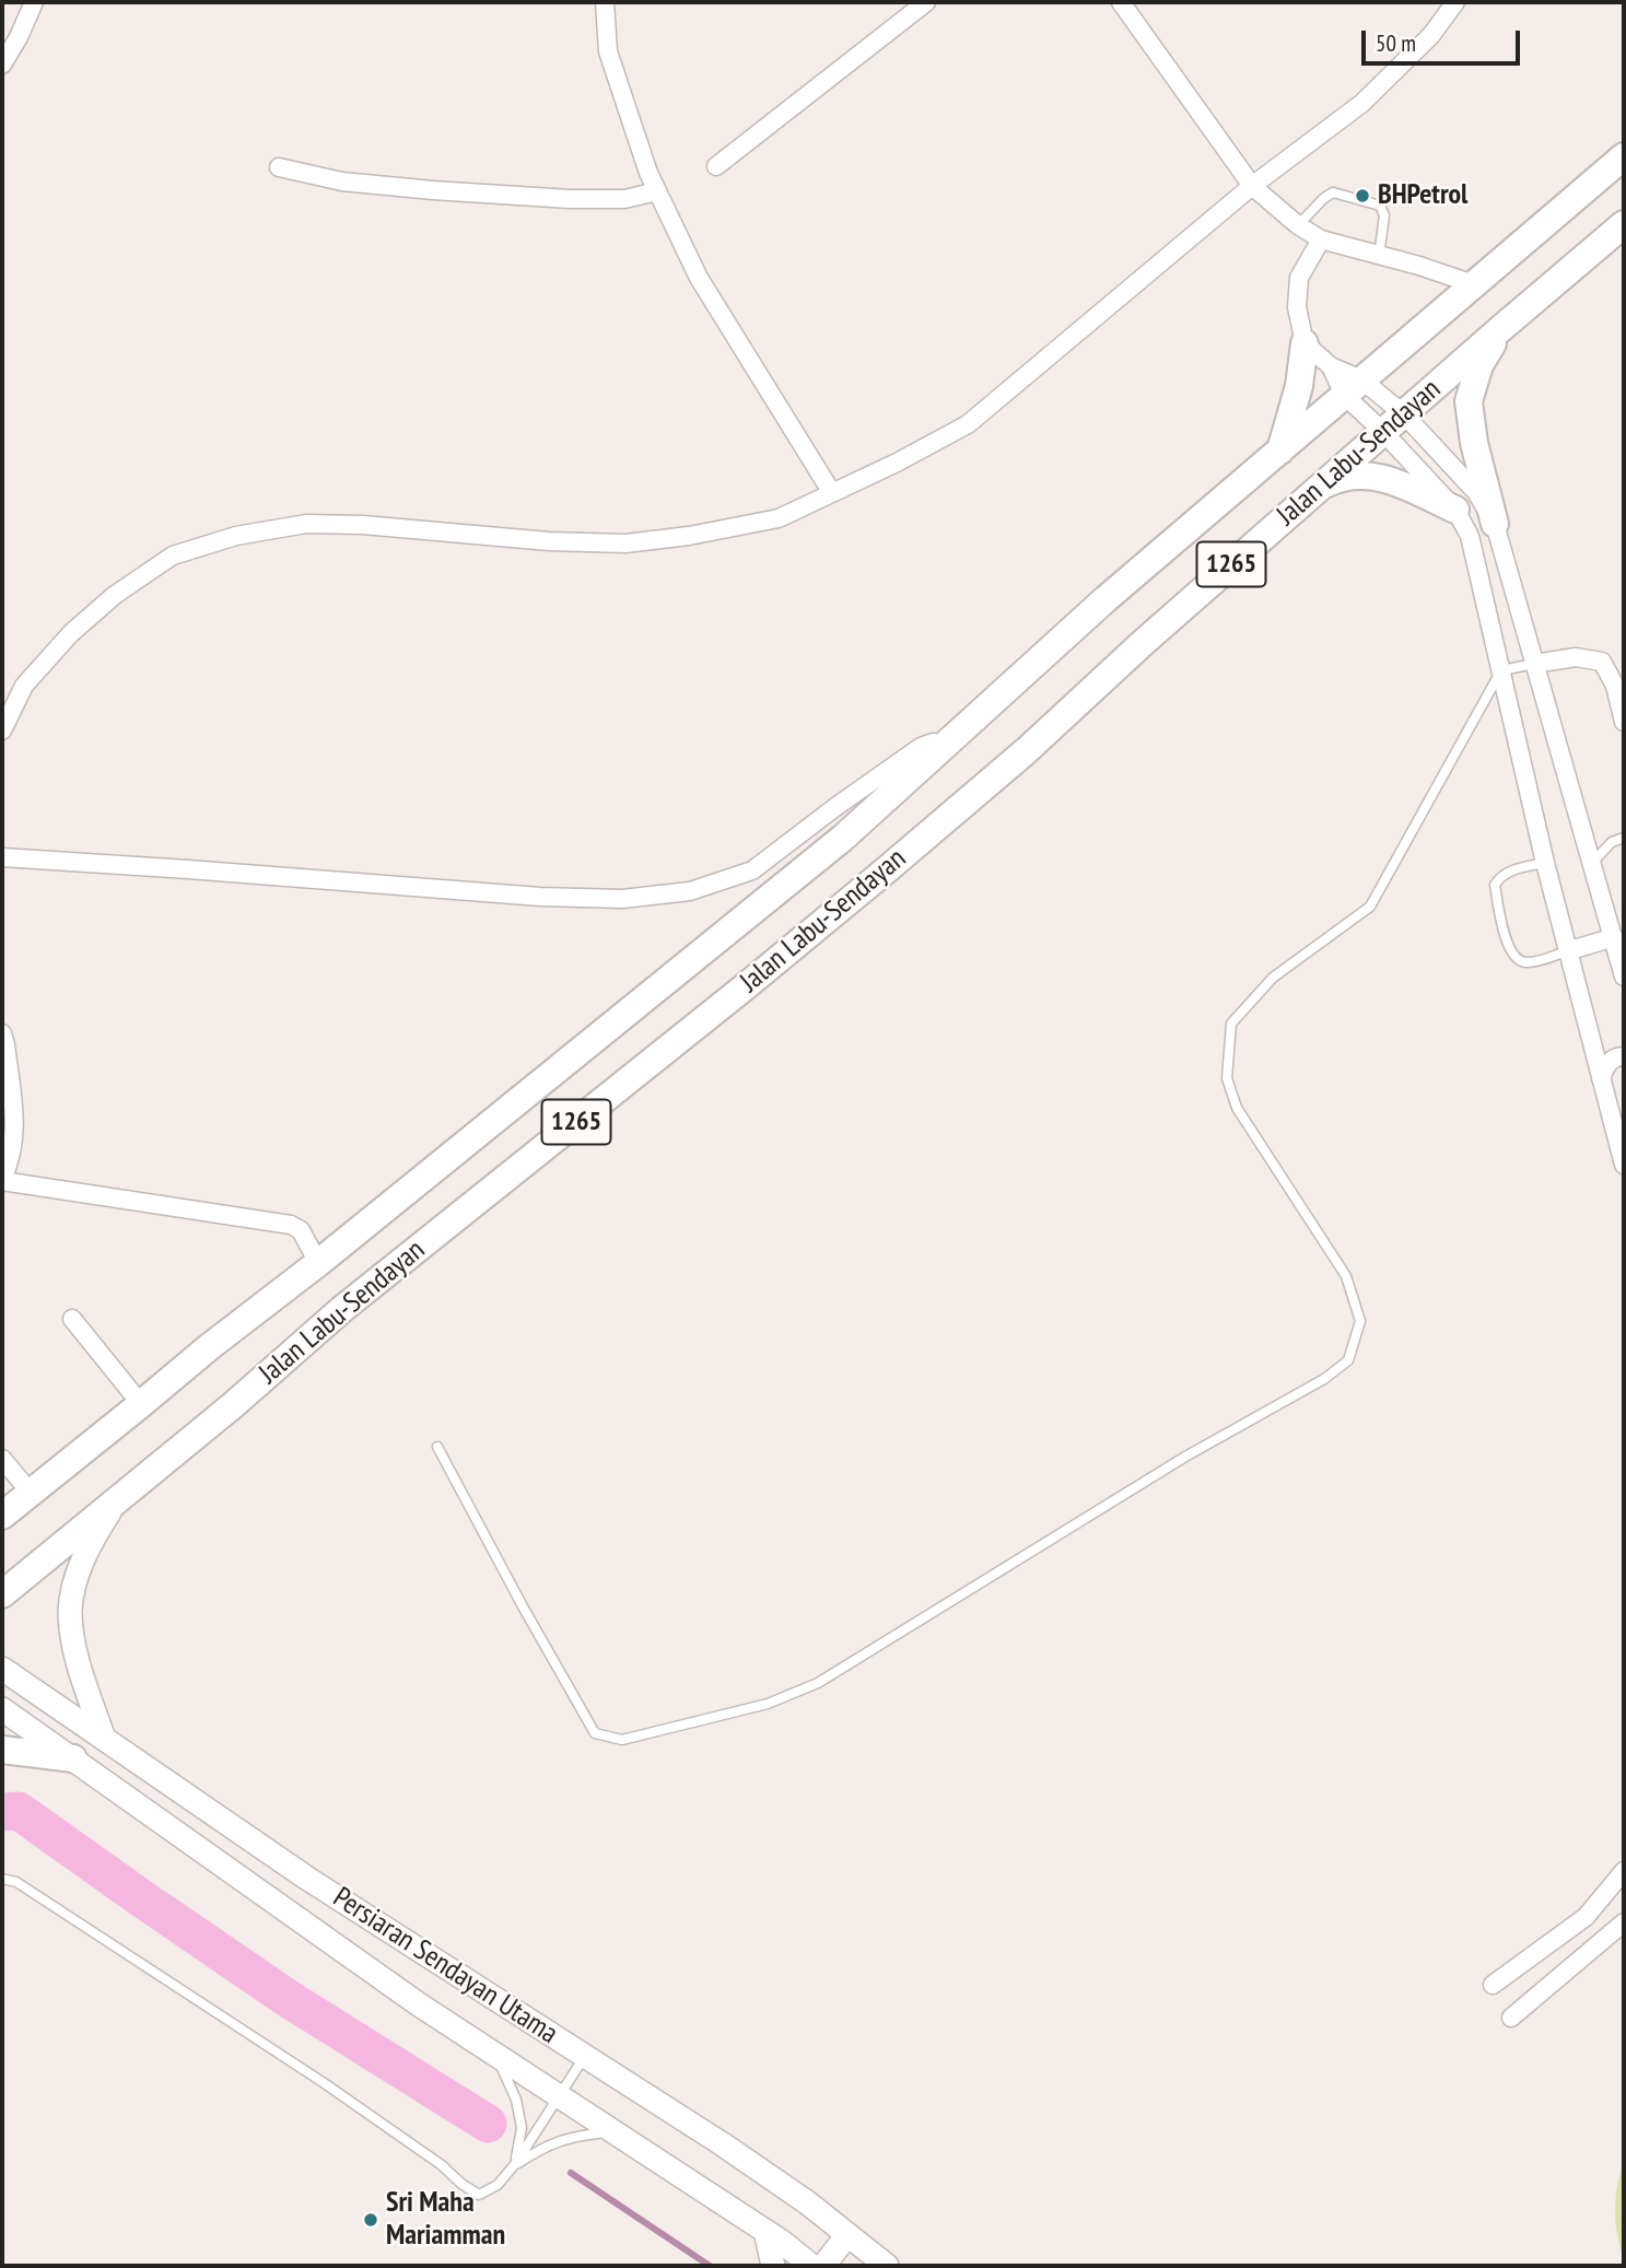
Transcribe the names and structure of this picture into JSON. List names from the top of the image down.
{
  "streets": {
    "main road": ["Jalan Labu-Sendayan", "1265", "Persiaran Sendayan Utama"]
  },
  "places": ["BHPetrol", "Sri Maha Mariamman"],
  "scale_bar": "50 m"
}
